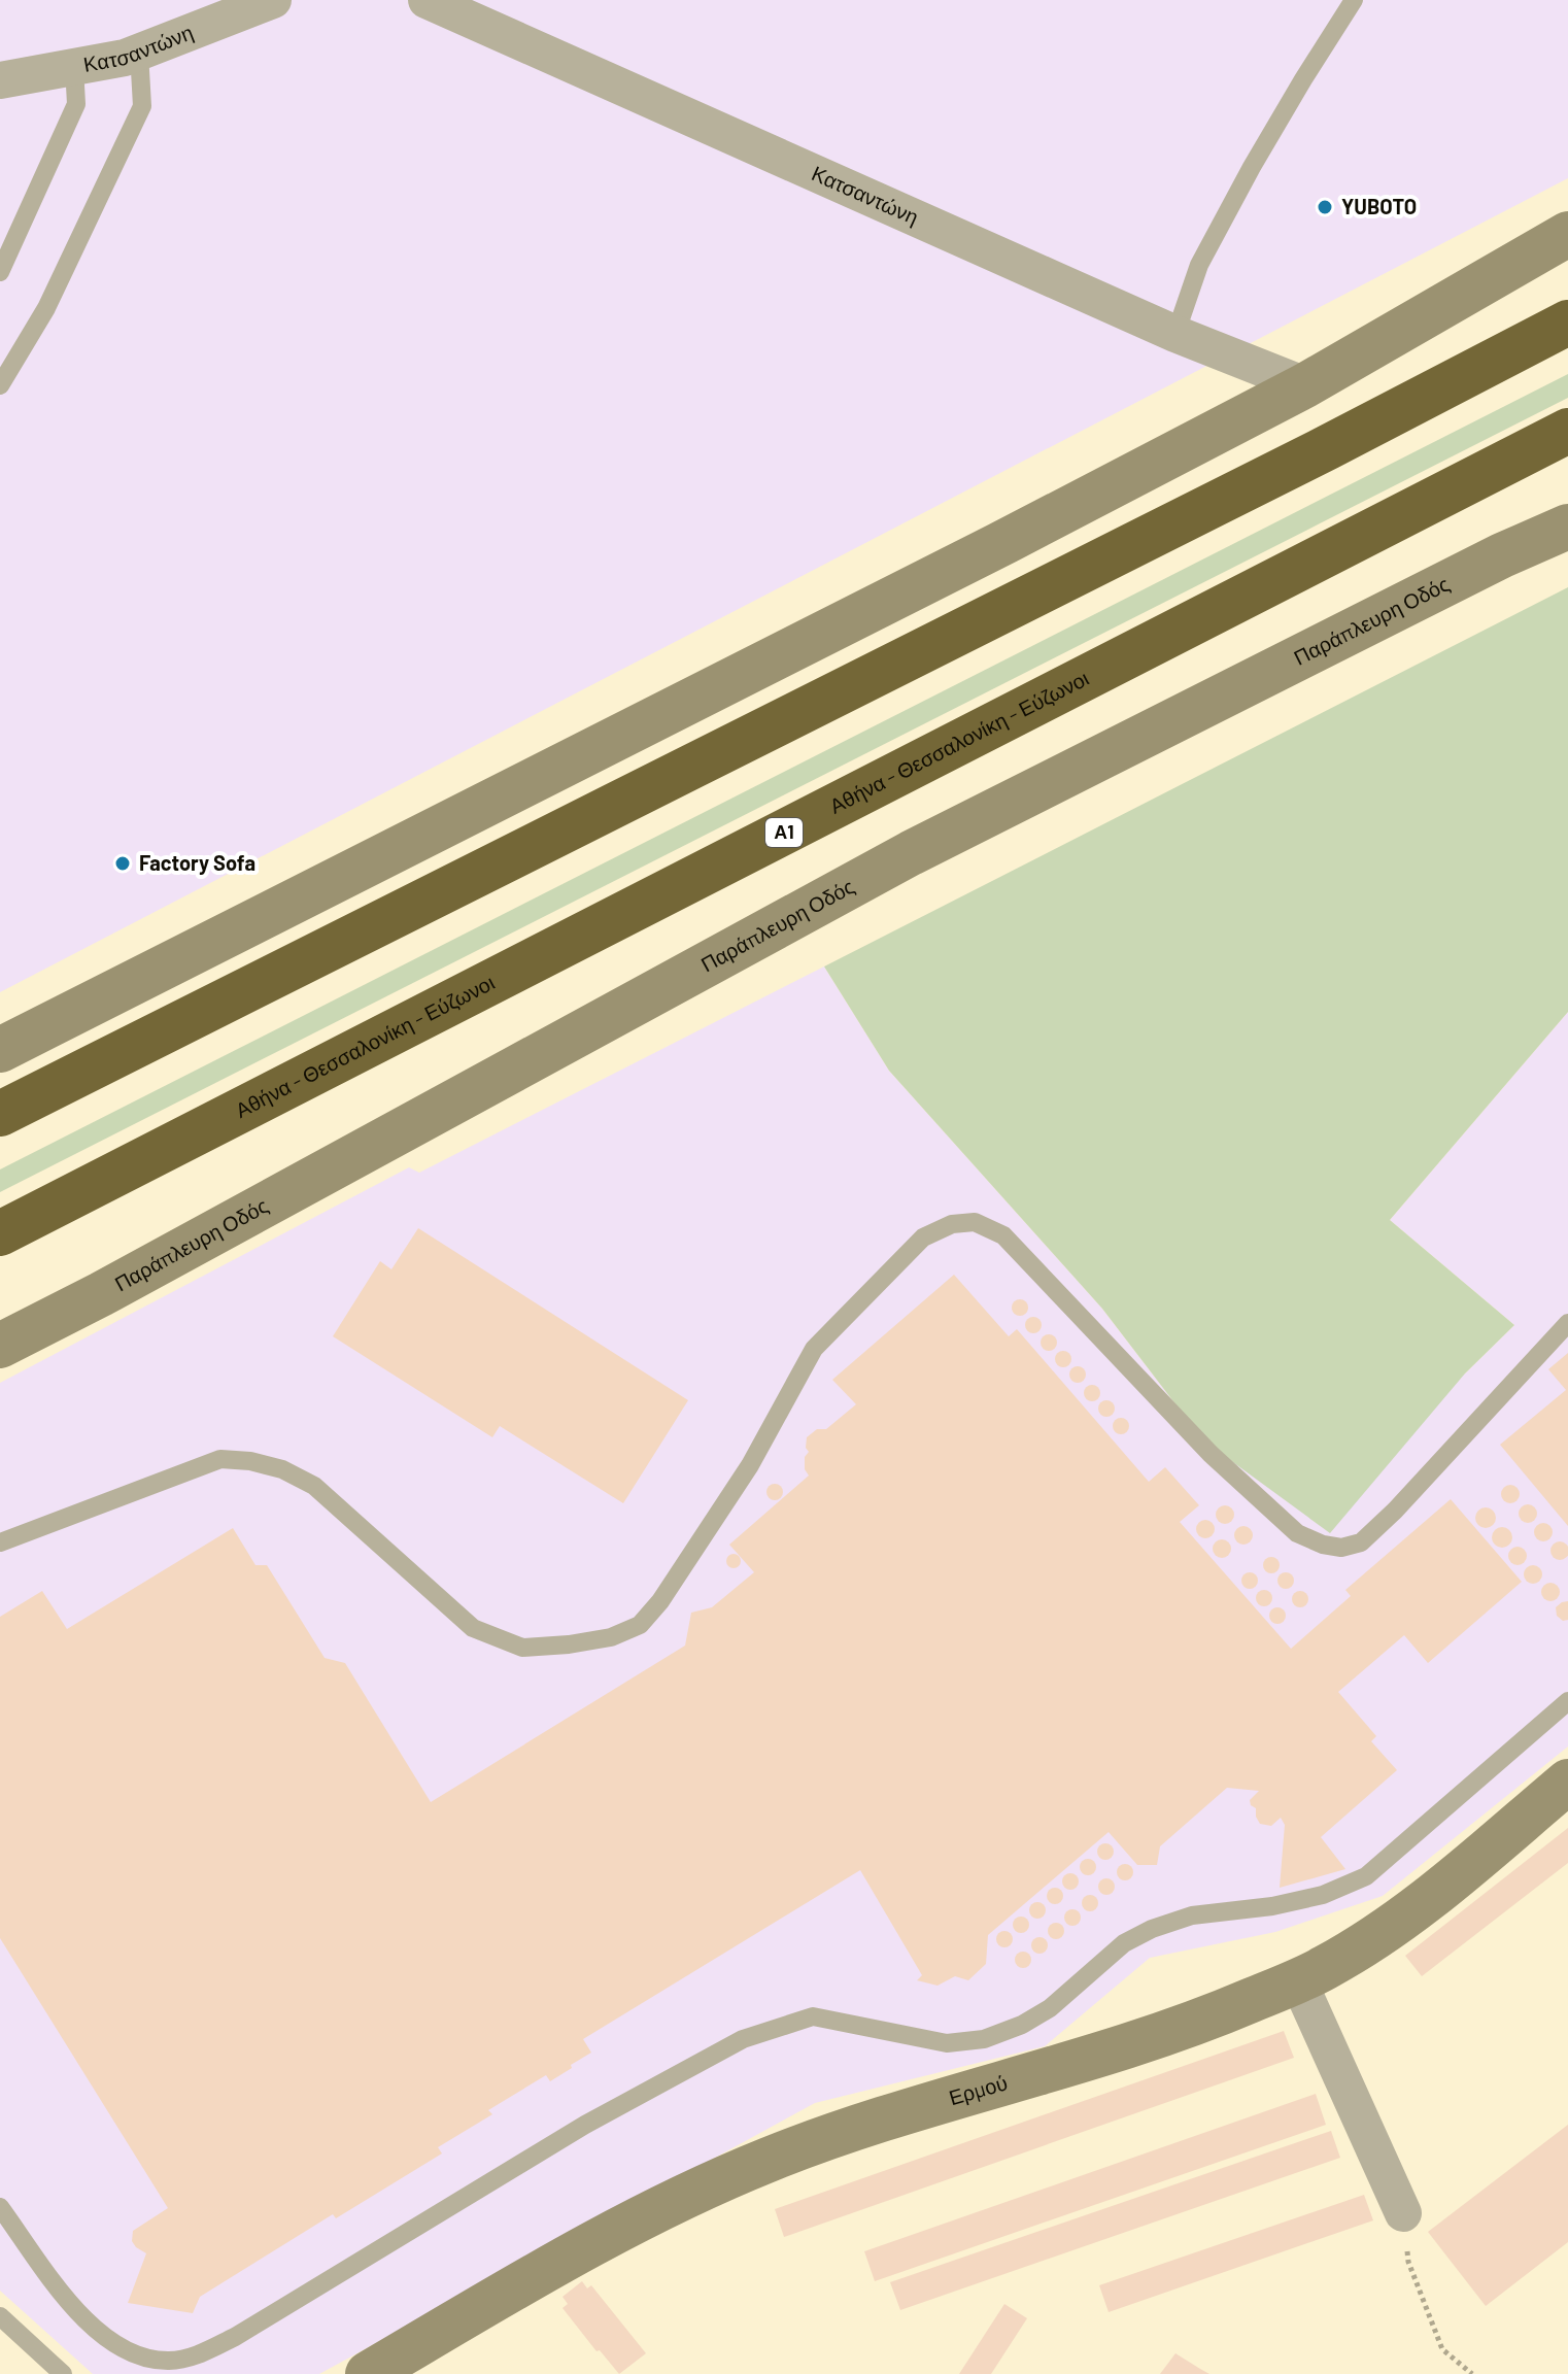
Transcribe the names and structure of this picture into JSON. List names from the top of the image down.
{
  "streets": {
    "highway": ["Αθήνα - Θεσσαλονίκη - Εύζωνοι", "Α1"],
    "street": ["Κατσαντώνη", "Παράπλευρη Οδός", "Ερμού"]
  },
  "places": ["YUBOTO", "Factory Sofa"]
}
